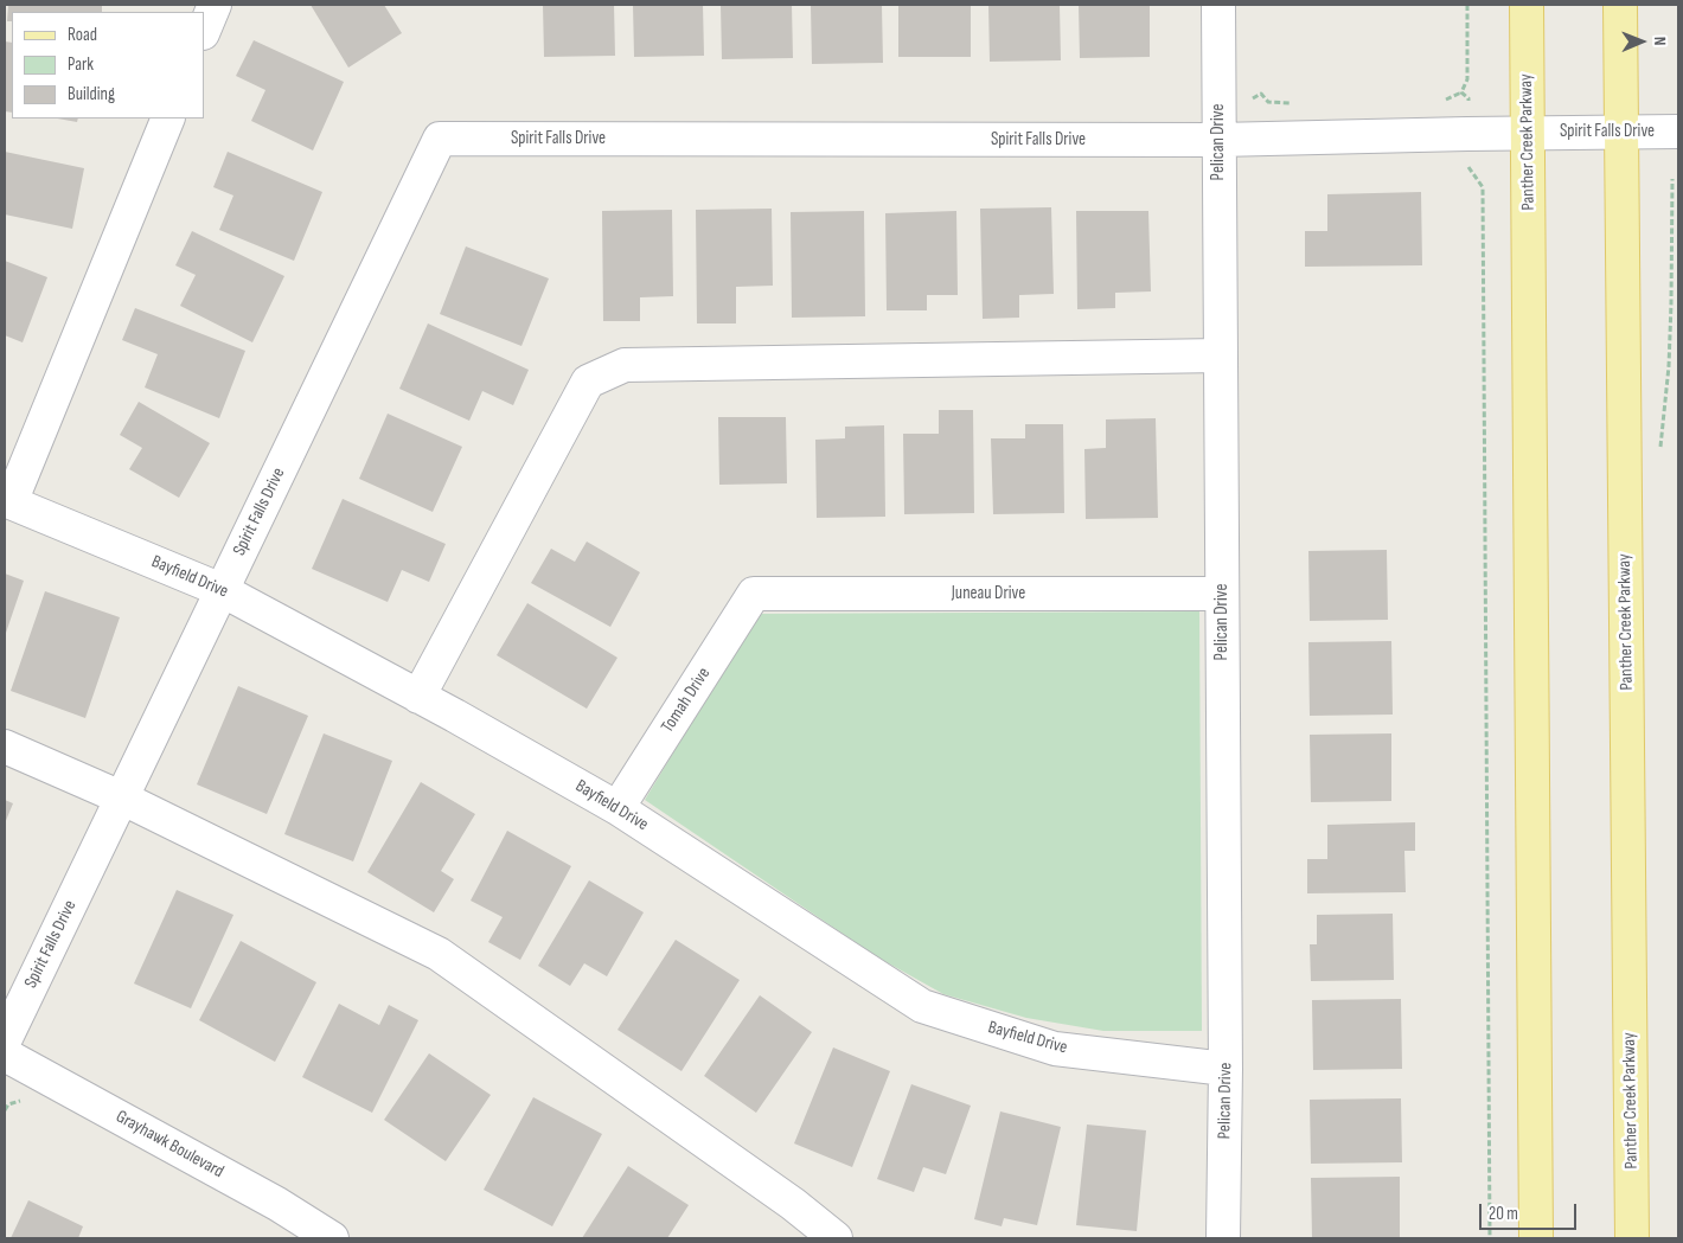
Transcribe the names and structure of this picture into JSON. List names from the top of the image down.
{
  "streets": {
    "main road": ["Panther Creek Parkway"],
    "street": [
      "Spirit Falls Drive",
      "Pelican Drive",
      "Bayfield Drive",
      "Juneau Drive",
      "Tomah Drive",
      "Grayhawk Boulevard"
    ]
  },
  "crossings": [
    ["Spirit Falls Drive", "Pelican Drive"],
    ["Spirit Falls Drive", "Panther Creek Parkway"],
    ["Spirit Falls Drive", "Bayfield Drive"],
    ["Pelican Drive", "Bayfield Drive"],
    ["Pelican Drive", "Juneau Drive"],
    ["Bayfield Drive", "Tomah Drive"],
    ["Juneau Drive", "Tomah Drive"]
  ],
  "legend": ["Road", "Park", "Building"],
  "scale_bar": "20 m",
  "north": "right"
}
